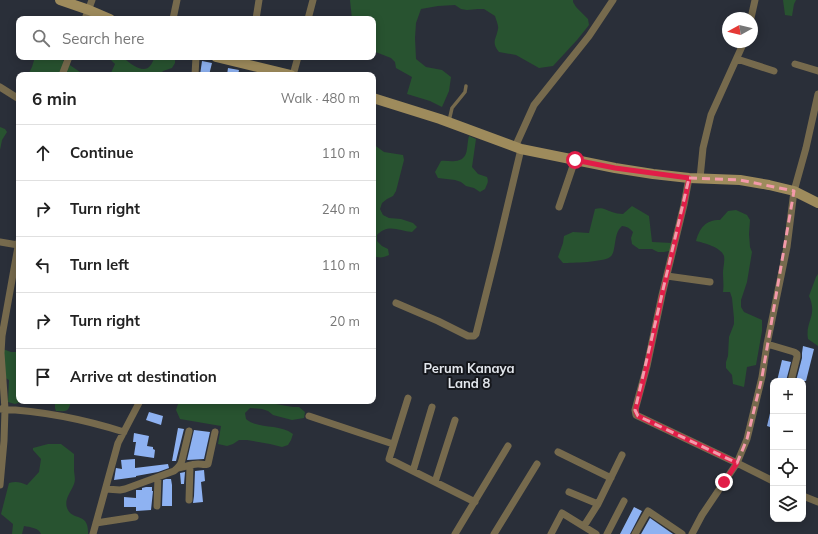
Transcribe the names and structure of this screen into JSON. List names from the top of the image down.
{
  "districts": ["Perum Kanaya Land 8"],
  "north": "left",
  "page": {
    "search": "Search here",
    "heading": ["6 min", "Walk · 480 m"],
    "list": [
      ["Continue", "110 m"],
      ["Turn right", "240 m"],
      ["Turn left", "110 m"],
      ["Turn right", "20 m"],
      "Arrive at destination"
    ],
    "map_buttons": ["+", "−"]
  }
}
